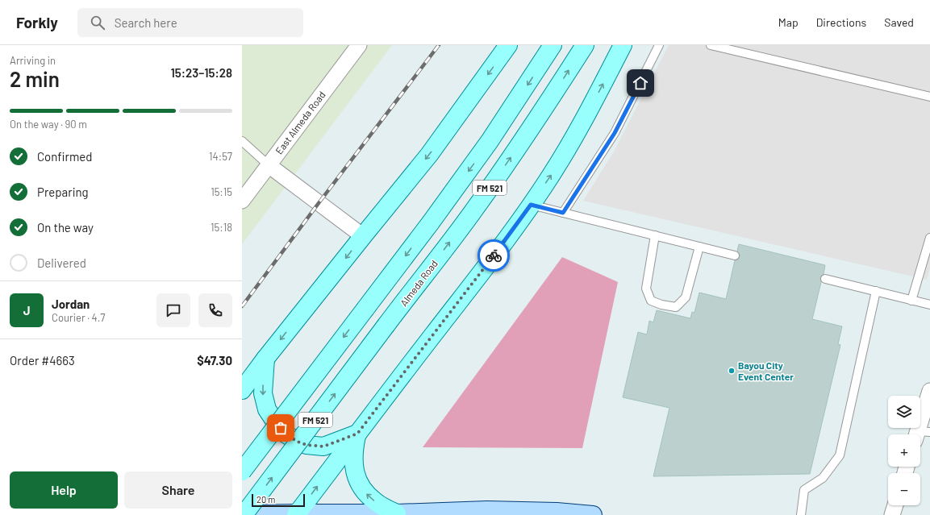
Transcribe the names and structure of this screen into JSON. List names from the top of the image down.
{
  "streets": {
    "main road": ["FM 521", "Almeda Road"],
    "street": ["East Almeda Road"]
  },
  "places": ["Bayou City Event Center"],
  "scale_bar": "20 m",
  "page": {
    "header": "Forkly",
    "search": "Search here",
    "nav": ["Map", "Directions", "Saved"],
    "heading": ["2 min", "Arriving in", "15:23–15:28"],
    "panel": [
      "Jordan",
      "Courier · 4.7",
      "Order #4663",
      "$47.30"
    ],
    "bar": "On the way · 90 m",
    "list": [
      ["Confirmed", "14:57"],
      ["Preparing", "15:15"],
      ["On the way", "15:18"],
      "Delivered"
    ],
    "round": "J",
    "map_buttons": ["+", "−"],
    "buttons": ["Help", "Share"],
    "scale": "20 m"
  }
}
